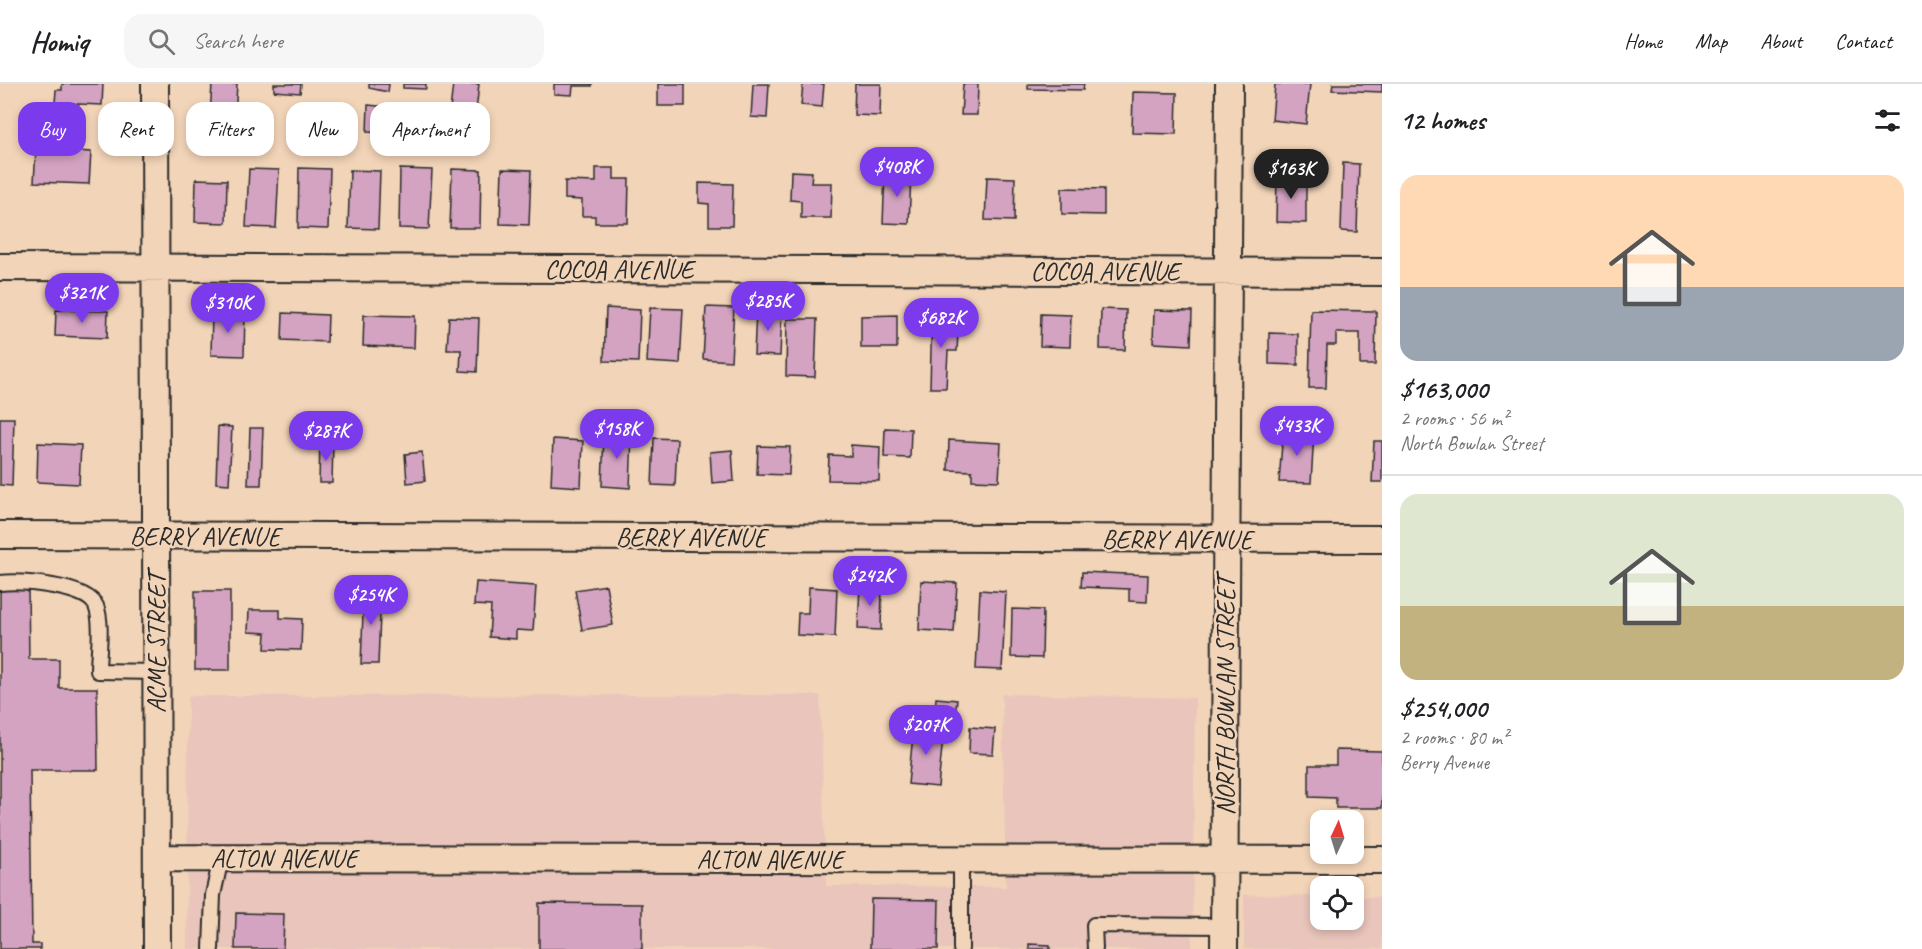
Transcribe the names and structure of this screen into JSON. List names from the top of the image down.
{
  "streets": {
    "street": [
      "COCOA AVENUE",
      "BERRY AVENUE",
      "ACME STREET",
      "NORTH BOWLAN STREET",
      "ALTON AVENUE"
    ]
  },
  "crossings": [
    ["COCOA AVENUE", "ACME STREET"],
    ["COCOA AVENUE", "NORTH BOWLAN STREET"],
    ["BERRY AVENUE", "ACME STREET"],
    ["BERRY AVENUE", "NORTH BOWLAN STREET"],
    ["ACME STREET", "ALTON AVENUE"],
    ["NORTH BOWLAN STREET", "ALTON AVENUE"]
  ],
  "north": "top",
  "page": {
    "header": "Homiq",
    "search": "Search here",
    "nav": [
      "Home",
      "Map",
      "About",
      "Contact"
    ],
    "heading": "12 homes",
    "chip": [
      "Buy",
      "Rent",
      "Filters",
      "New",
      "Apartment"
    ],
    "price": [
      "$408K",
      "$163K",
      "$321K",
      "$285K",
      "$310K",
      "$682K",
      "$433K",
      "$158K",
      "$287K",
      "$242K",
      "$254K",
      "$207K"
    ],
    "list": [
      {
        "name": "$163,000",
        "note": "2 rooms · 56 m² · North Bowlan Street"
      },
      {
        "name": "$254,000",
        "note": "2 rooms · 80 m² · Berry Avenue"
      }
    ]
  }
}
